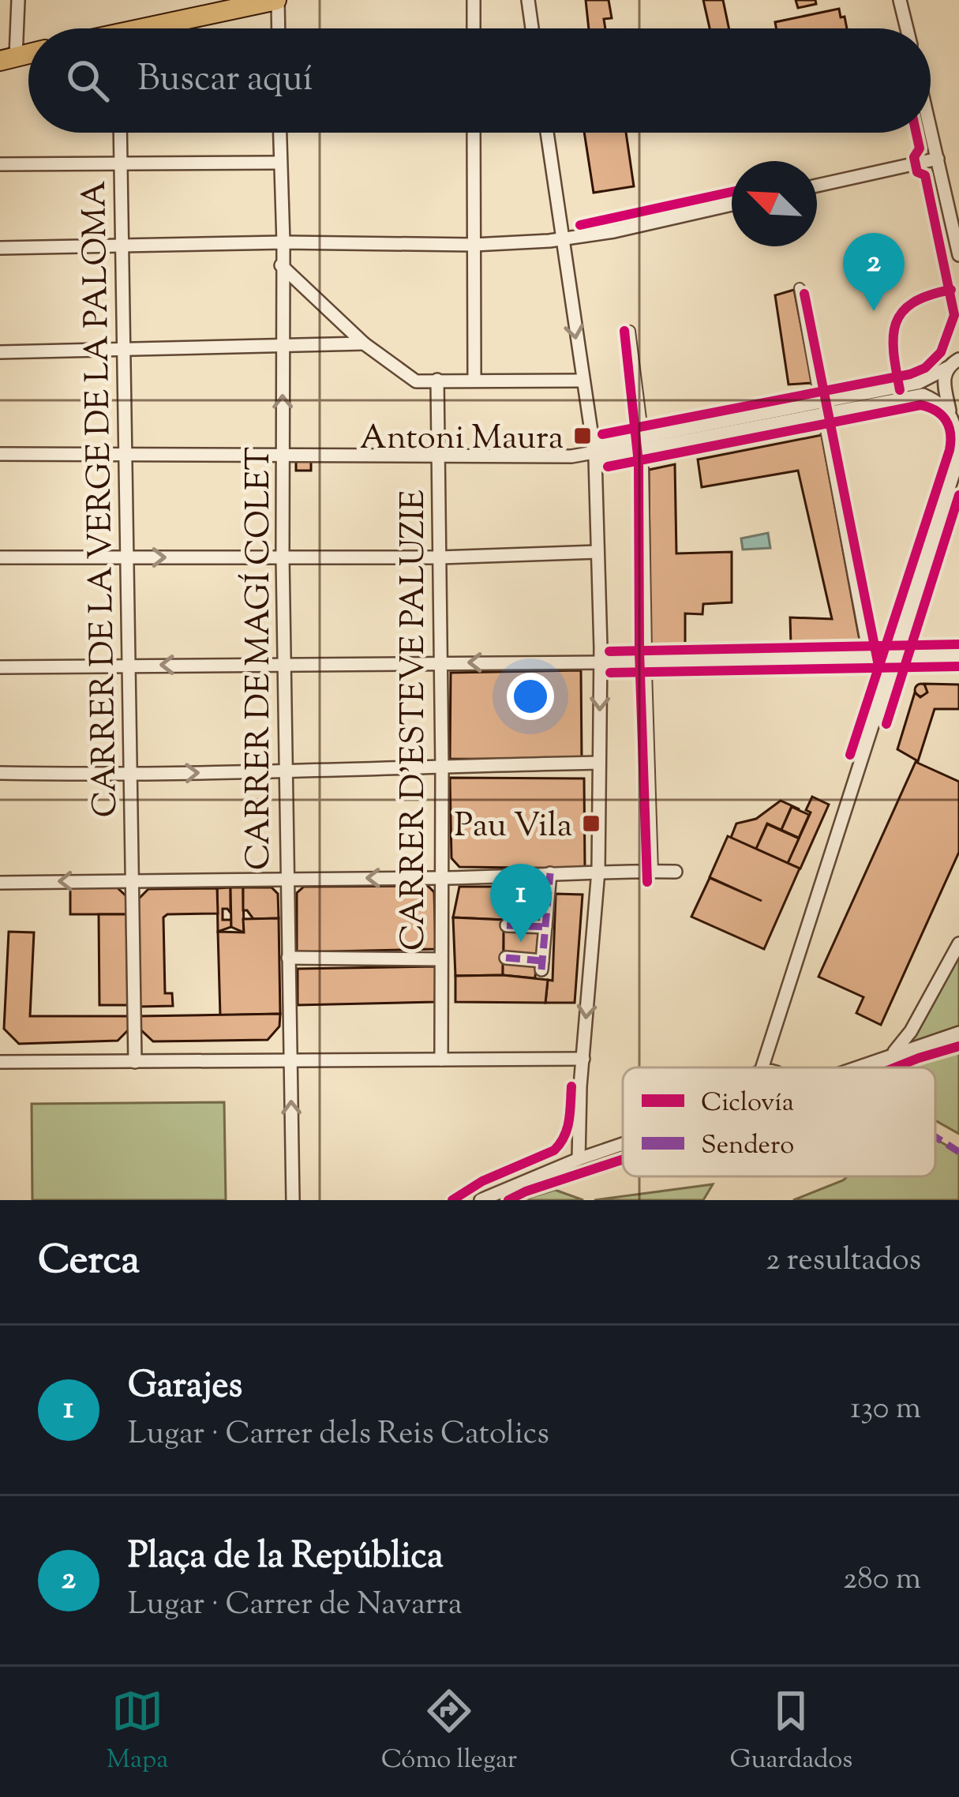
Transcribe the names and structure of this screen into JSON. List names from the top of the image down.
{
  "streets": {
    "street": ["CARRER DE LA VERGE DE LA PALOMA", "CARRER DE MAGÍ COLET", "CARRER D'ESTEVE PALUZIE"]
  },
  "places": {
    "transit": ["Antoni Maura", "Pau Vila"]
  },
  "legend": ["Ciclovía", "Sendero"],
  "north": "top left",
  "page": {
    "search": "Buscar aquí",
    "pins": ["2", "1"],
    "heading": ["Cerca", "2 resultados"],
    "list": [
      {
        "mark": "1",
        "name": "Garajes",
        "note": "Lugar · Carrer dels Reis Catolics",
        "value": "130 m"
      },
      {
        "mark": "2",
        "name": "Plaça de la República",
        "note": "Lugar · Carrer de Navarra",
        "value": "280 m"
      }
    ],
    "nav": ["Mapa", "Cómo llegar", "Guardados"]
  }
}
